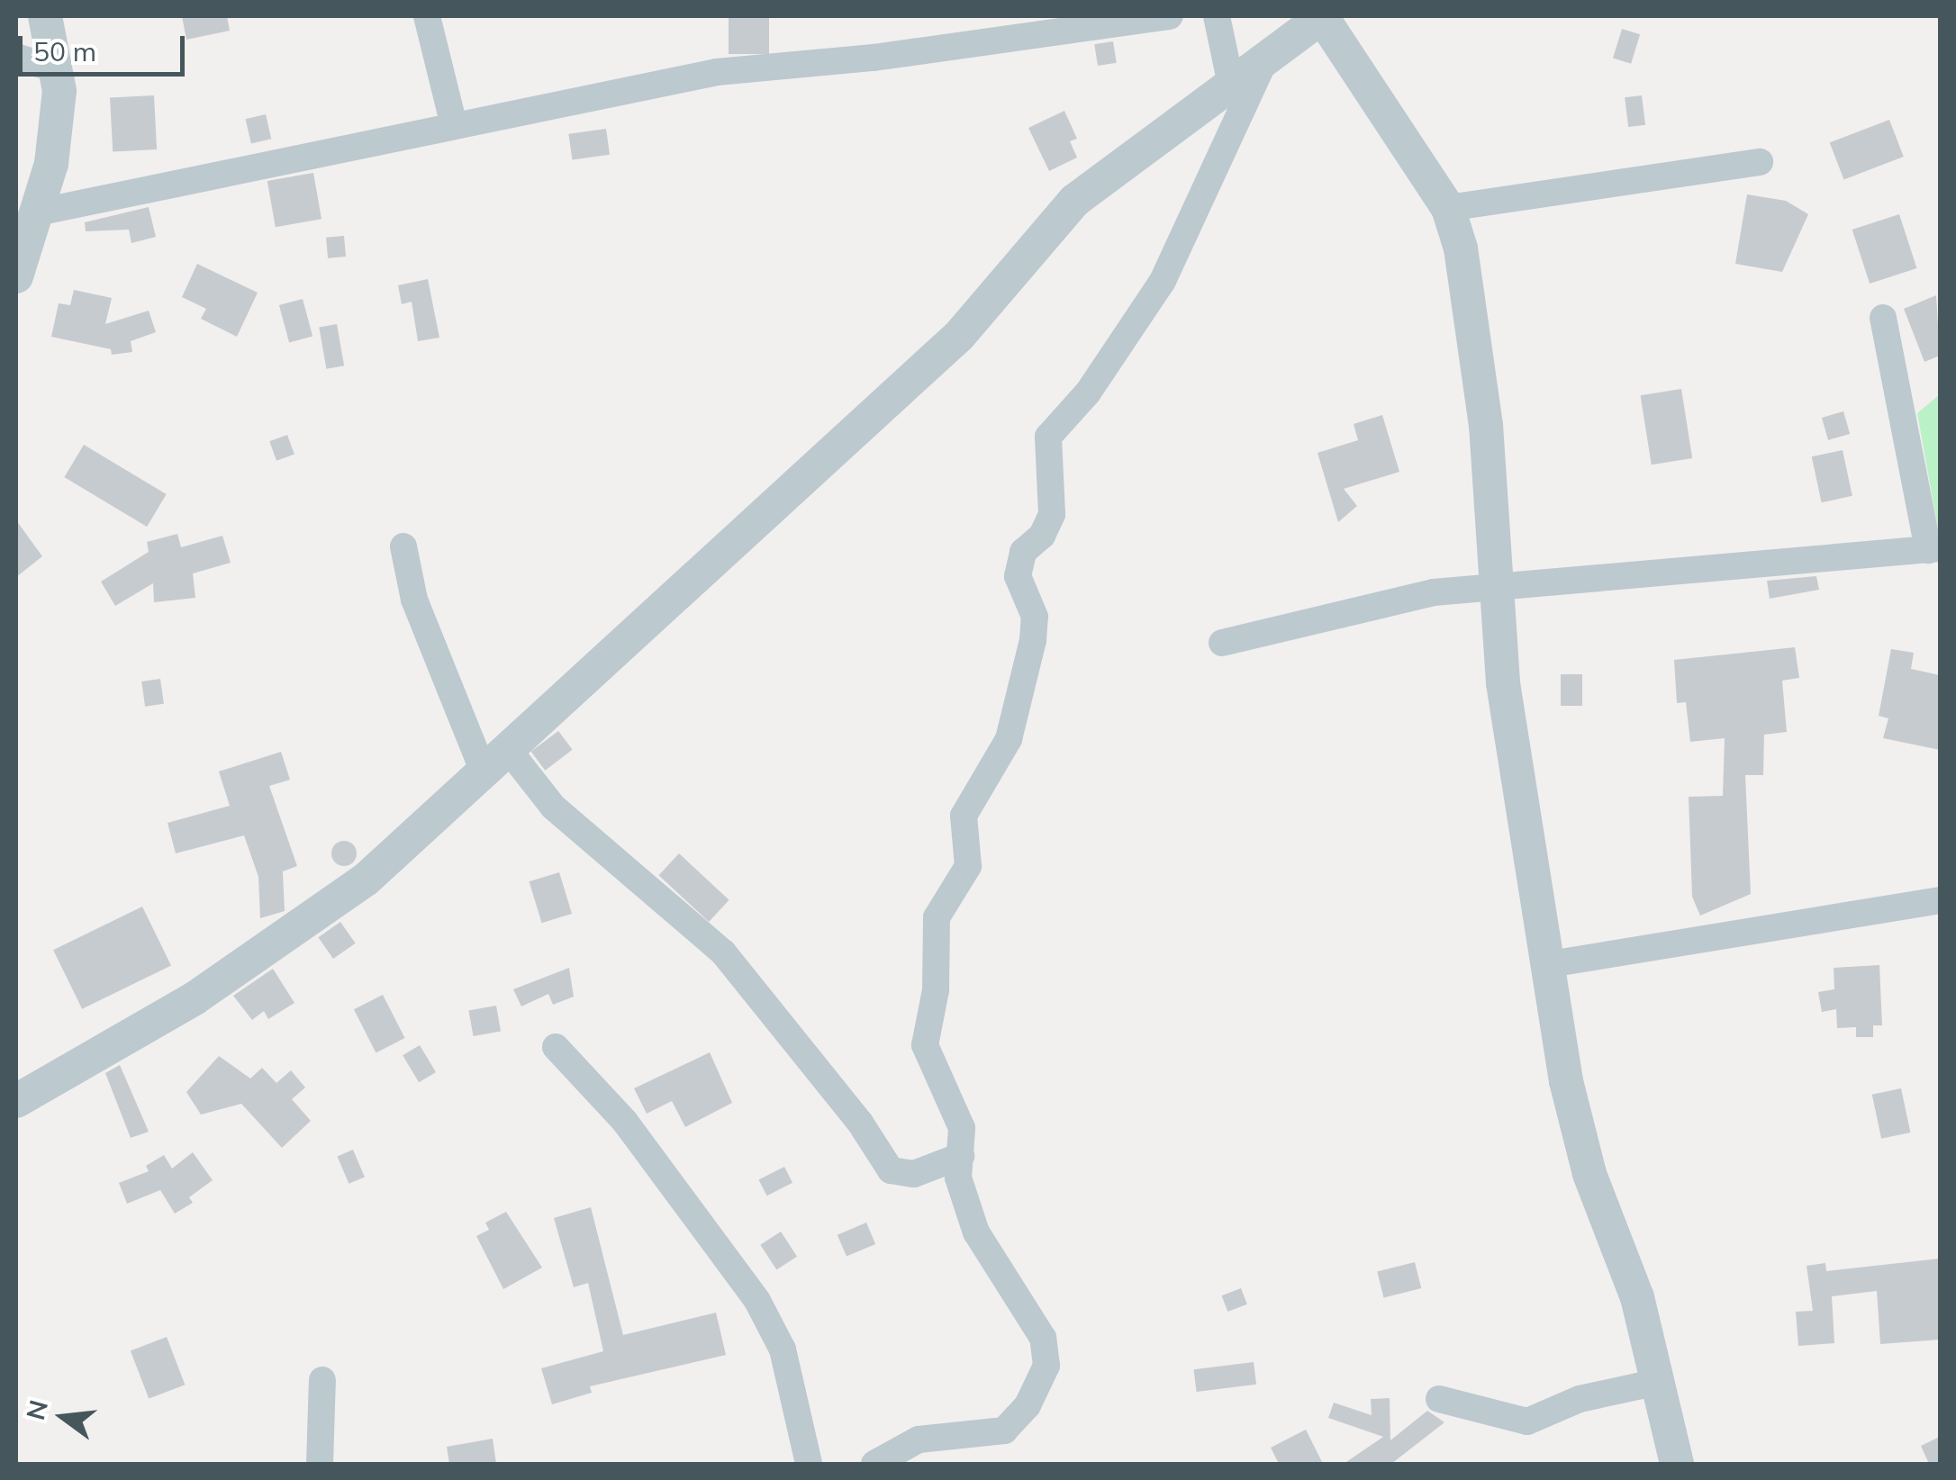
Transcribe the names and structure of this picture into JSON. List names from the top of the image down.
{
  "scale_bar": "50 m",
  "north": "left"
}
